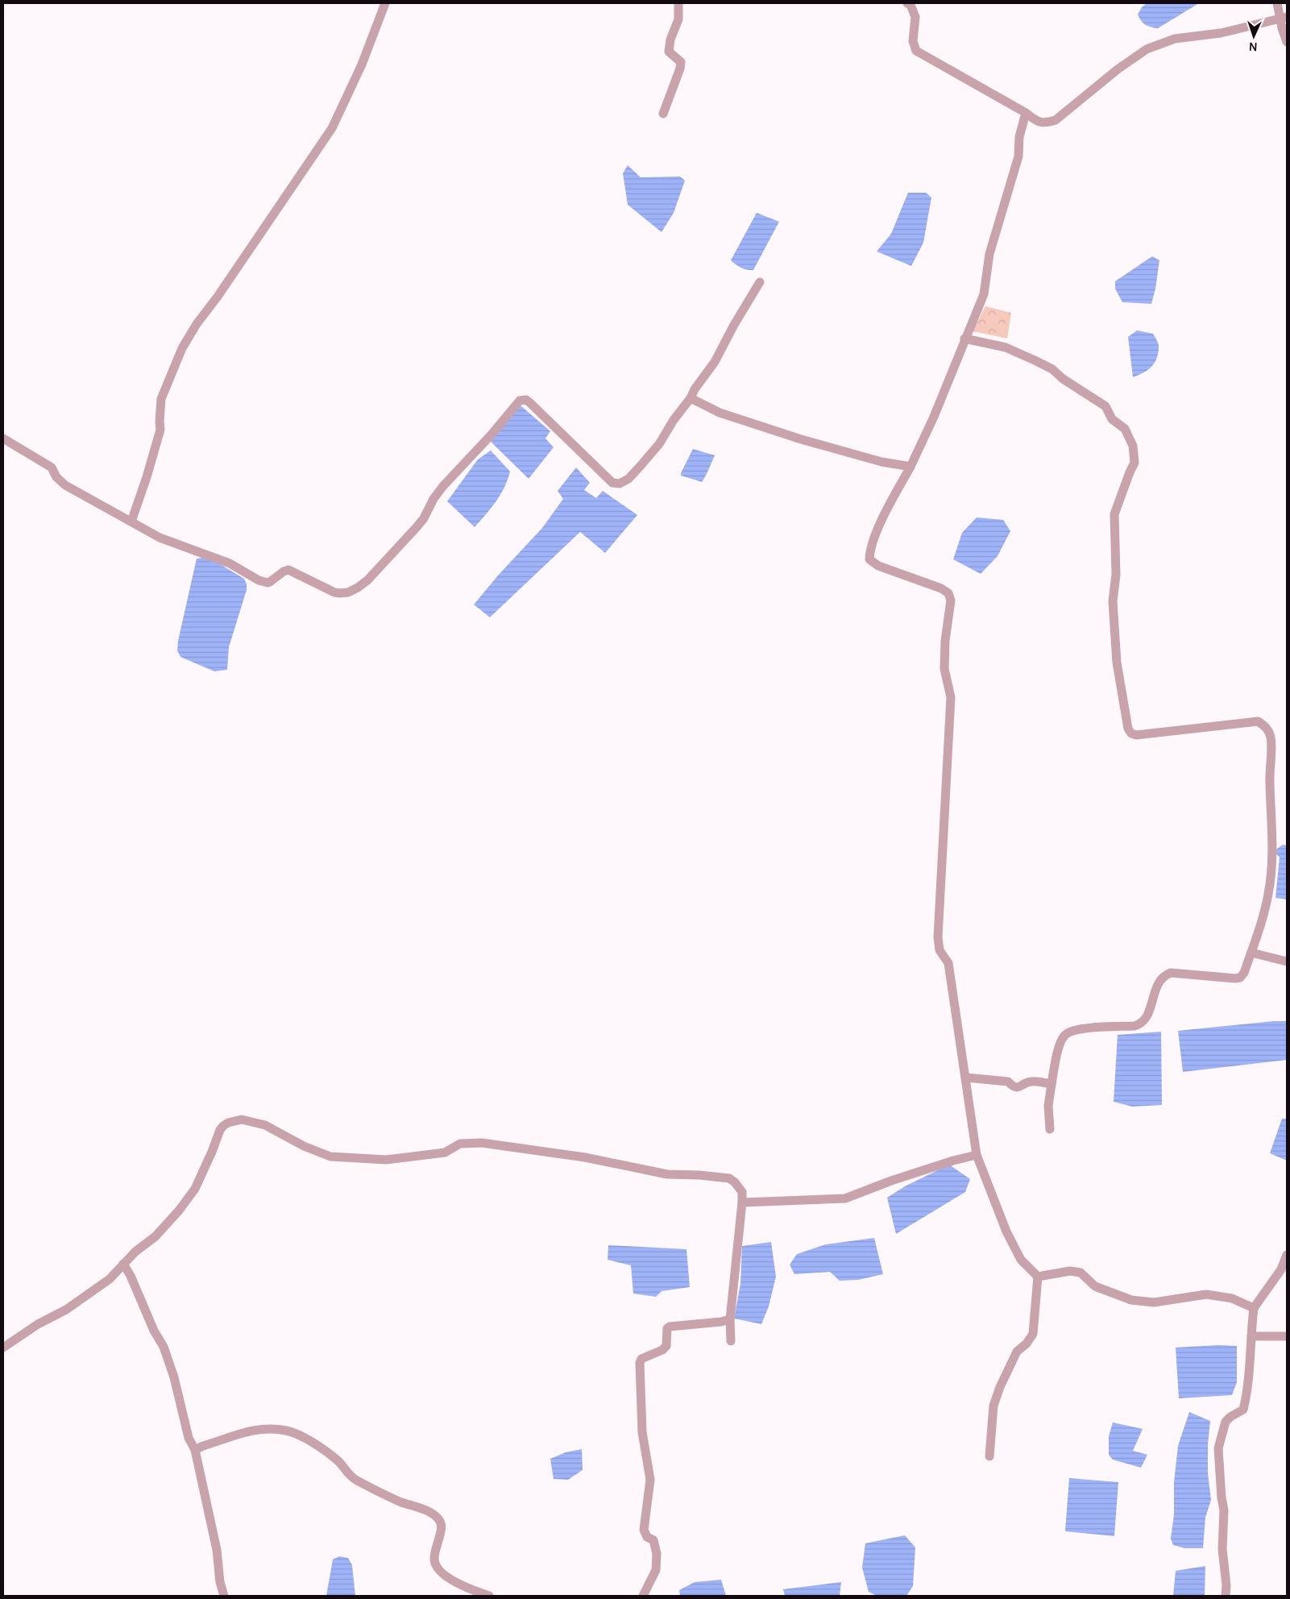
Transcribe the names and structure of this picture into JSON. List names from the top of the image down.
{
  "north": "bottom"
}
